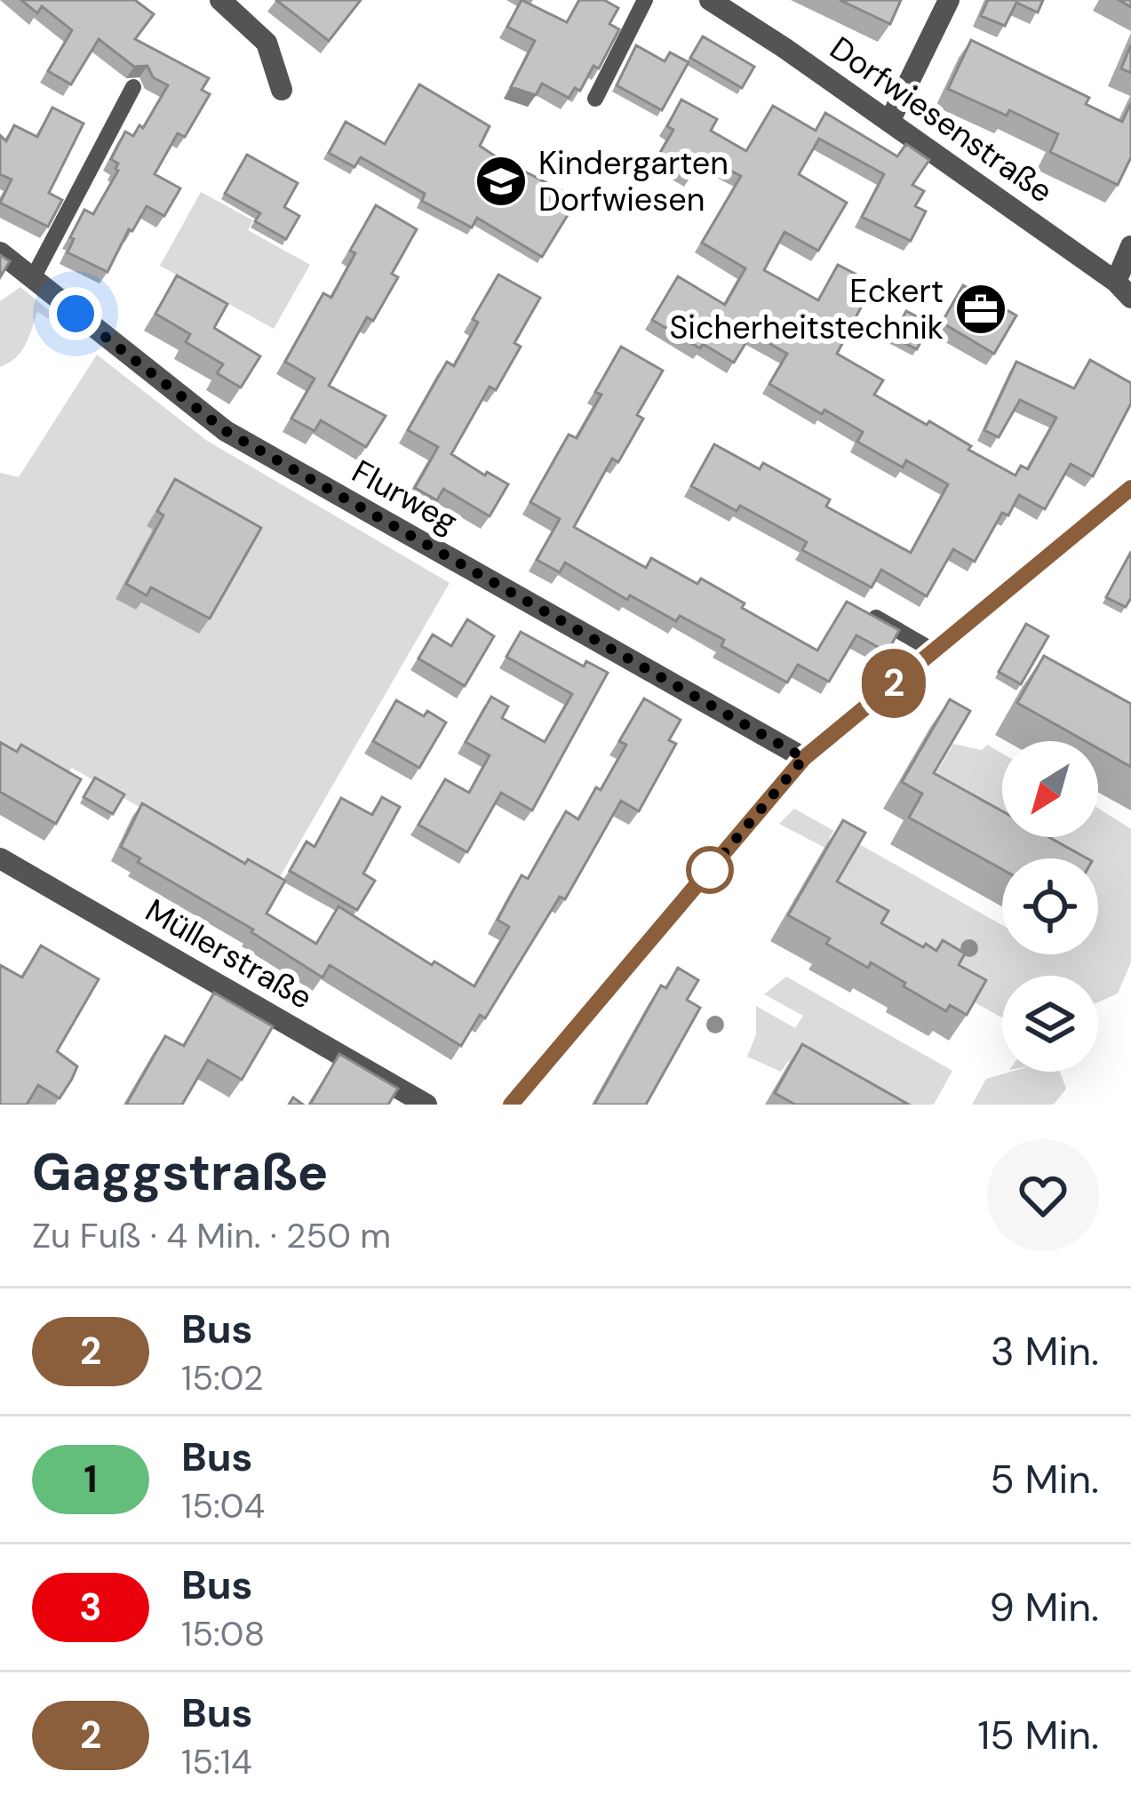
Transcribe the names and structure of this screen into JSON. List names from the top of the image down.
{
  "streets": {
    "street": ["Dorfwiesenstraße", "Flurweg", "Müllerstraße"]
  },
  "places": {
    "school or university": ["Kindergarten Dorfwiesen"],
    "office": ["Eckert Sicherheitstechnik"]
  },
  "lines": ["bus line 2"],
  "north": "bottom left",
  "page": {
    "on_map": "2",
    "heading": ["Gaggstraße", "Zu Fuß · 4 Min. · 250 m"],
    "list": [
      {
        "mark": "2",
        "name": "Bus",
        "note": "15:02",
        "value": "3 Min."
      },
      {
        "mark": "1",
        "name": "Bus",
        "note": "15:04",
        "value": "5 Min."
      },
      {
        "mark": "3",
        "name": "Bus",
        "note": "15:08",
        "value": "9 Min."
      },
      {
        "mark": "2",
        "name": "Bus",
        "note": "15:14",
        "value": "15 Min."
      }
    ]
  }
}
